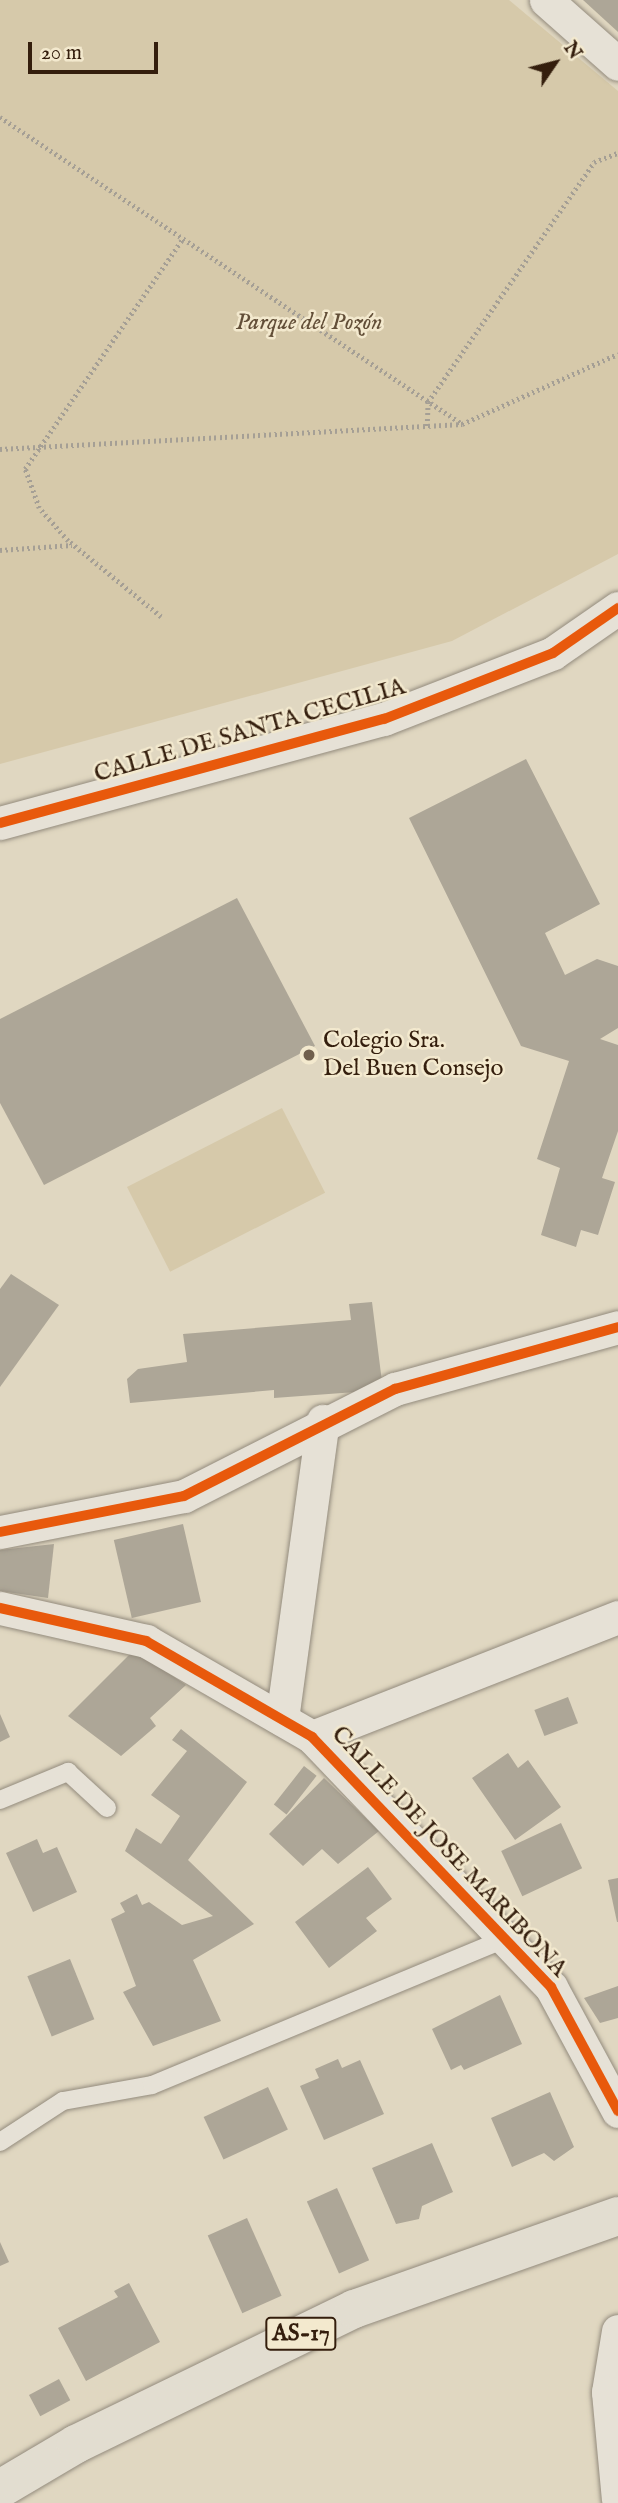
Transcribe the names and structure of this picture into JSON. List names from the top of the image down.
{
  "streets": {
    "main road": ["AS-17"],
    "street": ["CALLE DE SANTA CECILIA", "CALLE DE JOSE MARIBONA"]
  },
  "parks": ["Parque del Pozón"],
  "places": ["Colegio Sra. Del Buen Consejo"],
  "scale_bar": "20 m",
  "north": "top right"
}
